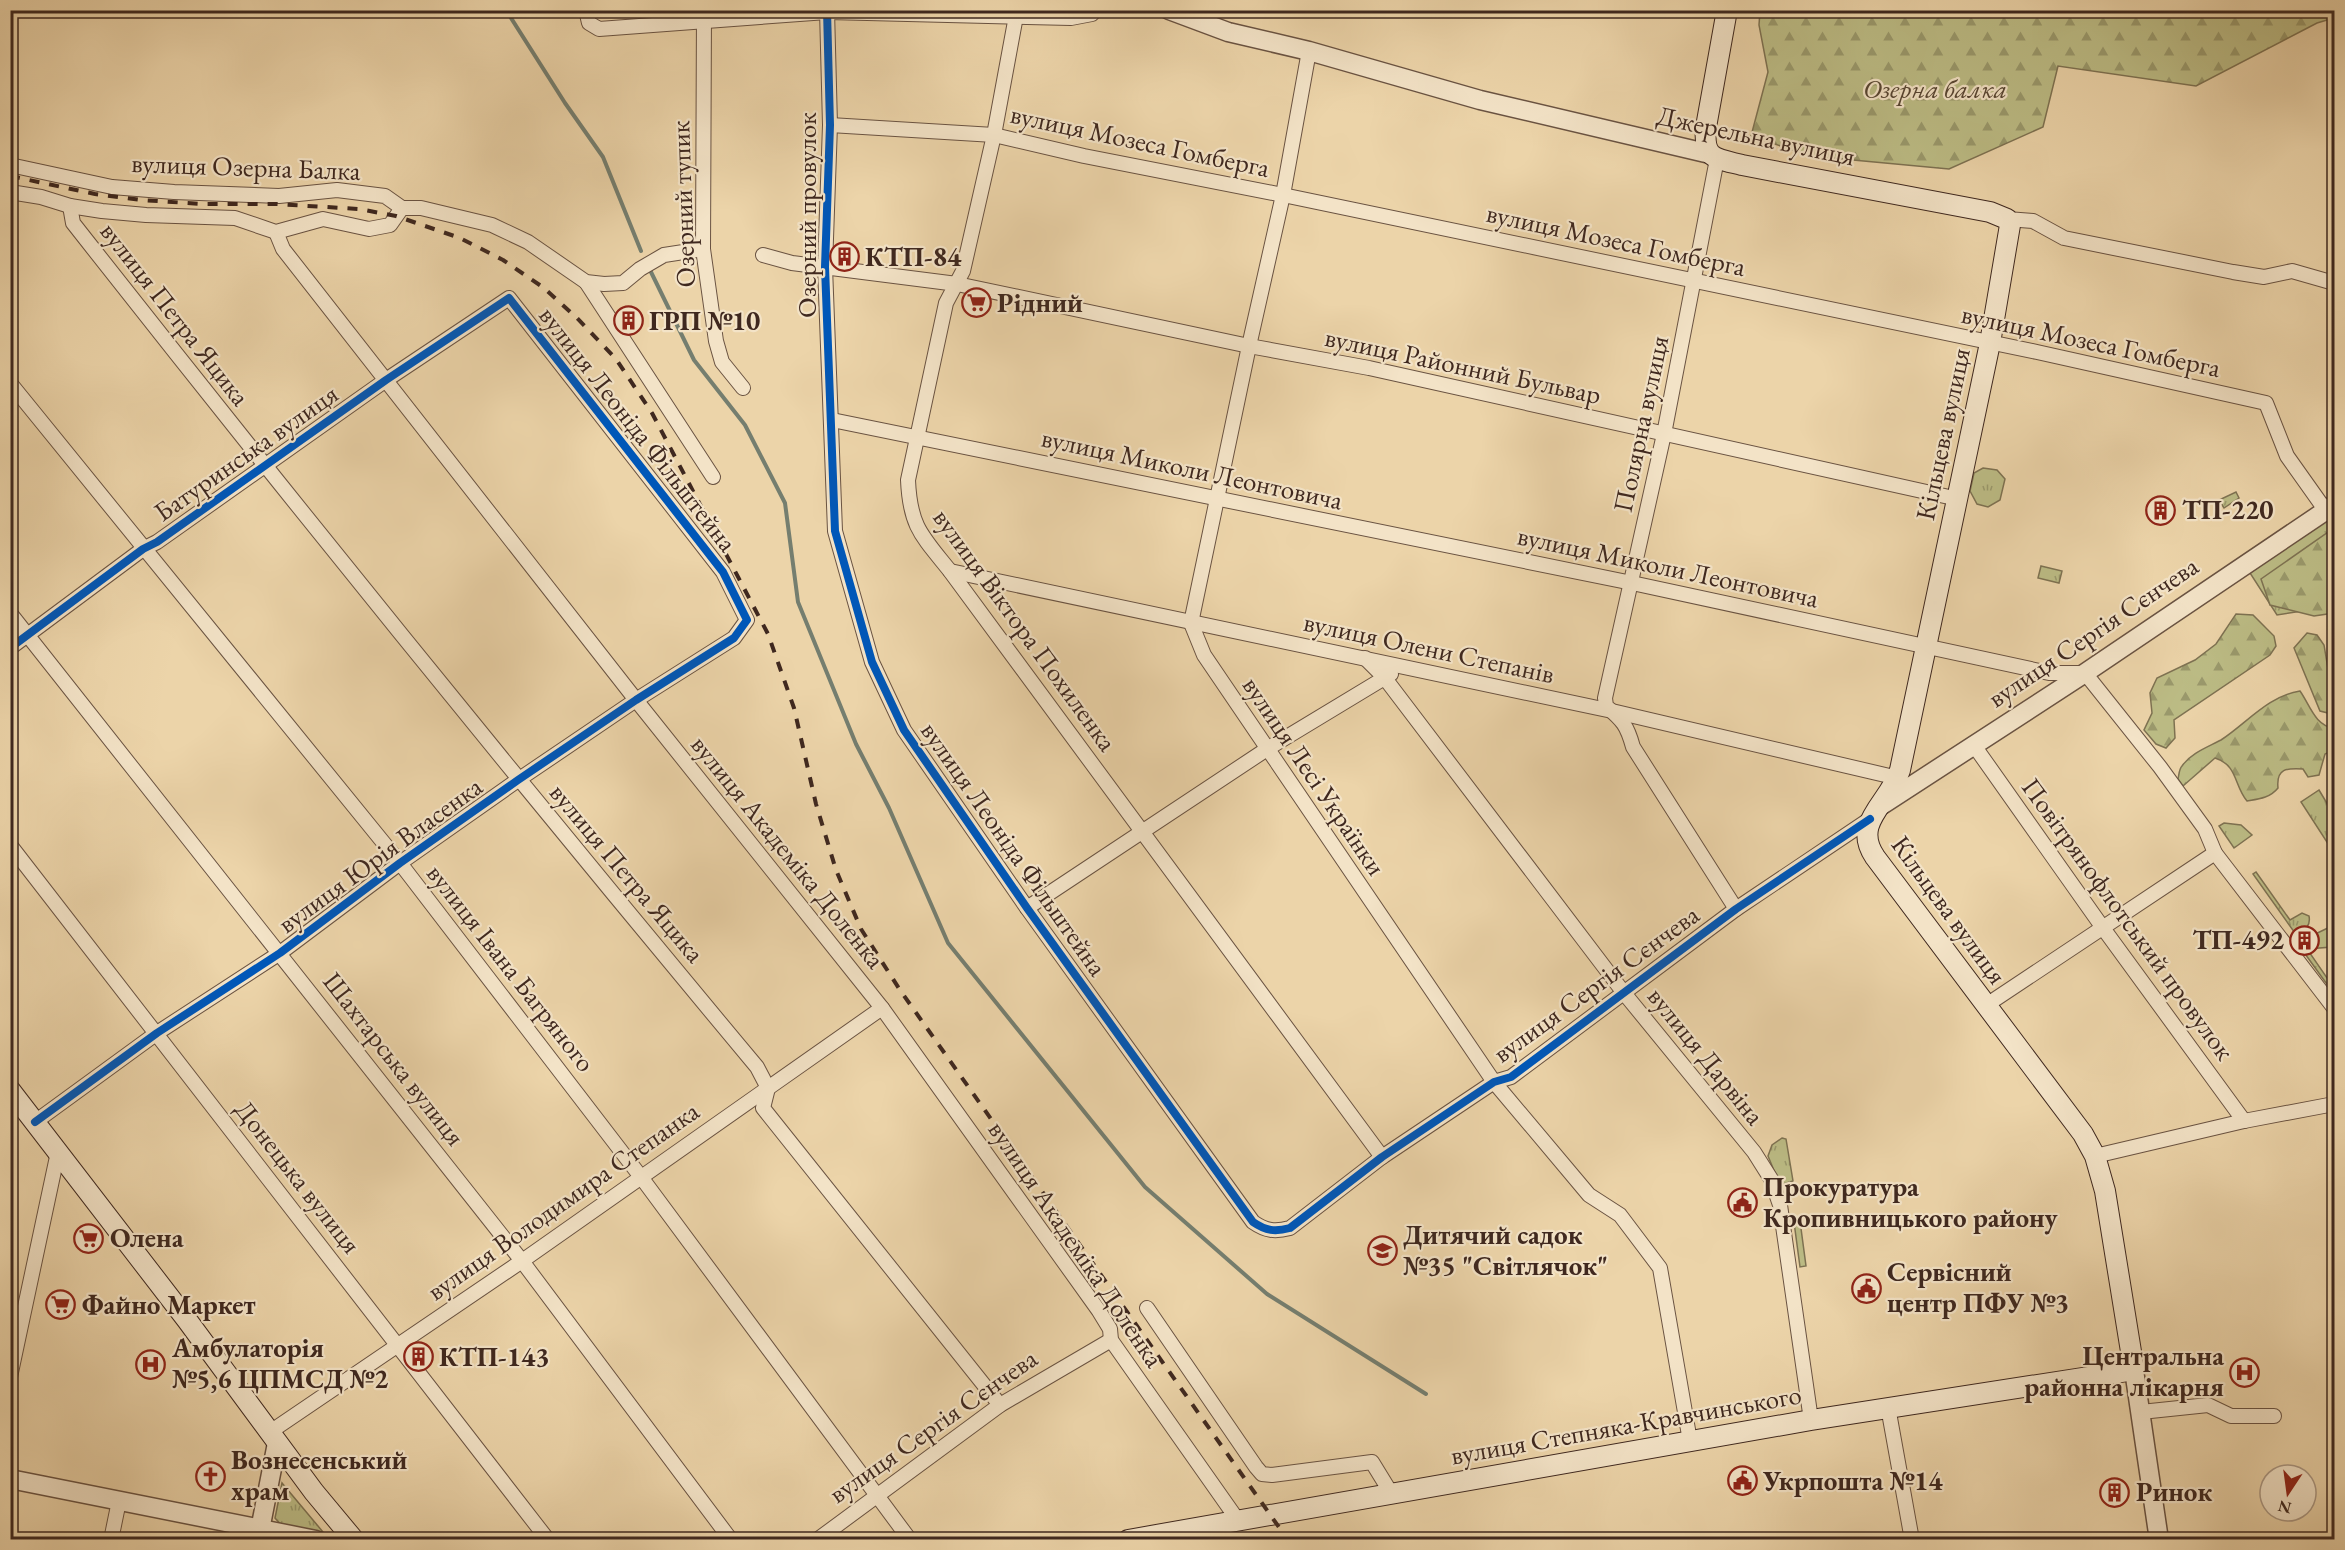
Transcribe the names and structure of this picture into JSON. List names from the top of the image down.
{
  "streets": {
    "main road": ["Джерельна вулиця", "Кільцева вулиця", "вулиця Степняка-Кравчинського"],
    "street": [
      "вулиця Мозеса Гомберга",
      "вулиця Озерна Балка",
      "Озерний тупик",
      "Озерний провулок",
      "вулиця Петра Яцика",
      "вулиця Районний Бульвар",
      "Полярна вулиця",
      "вулиця Леоніда Фільштейна",
      "Батуринська вулиця",
      "вулиця Миколи Леонтовича",
      "вулиця Віктора Похиленка",
      "вулиця Сергія Сєнчева",
      "вулиця Олени Степанів",
      "вулиця Лесі Українки",
      "вулиця Академіка Доленка",
      "вулиця Юрія Власенка",
      "Повітрянофлотський провулок",
      "вулиця Івана Багряного",
      "вулиця Дарвіна",
      "Шахтарська вулиця",
      "Донецька вулиця",
      "вулиця Володимира Степанка"
    ]
  },
  "crossings": [
    ["Джерельна вулиця", "Полярна вулиця"],
    ["Джерельна вулиця", "Кільцева вулиця"],
    ["вулиця Мозеса Гомберга", "Озерний провулок"],
    ["вулиця Мозеса Гомберга", "Полярна вулиця"],
    ["вулиця Мозеса Гомберга", "Кільцева вулиця"],
    ["вулиця Мозеса Гомберга", "вулиця Віктора Похиленка"],
    ["вулиця Мозеса Гомберга", "вулиця Сергія Сєнчева"],
    ["вулиця Озерна Балка", "вулиця Леоніда Фільштейна"],
    ["Озерний провулок", "вулиця Леоніда Фільштейна"],
    ["Озерний провулок", "вулиця Миколи Леонтовича"],
    ["вулиця Петра Яцика", "Батуринська вулиця"],
    ["вулиця Петра Яцика", "вулиця Сергія Сєнчева"],
    ["вулиця Петра Яцика", "вулиця Юрія Власенка"],
    ["вулиця Петра Яцика", "вулиця Володимира Степанка"],
    ["вулиця Районний Бульвар", "Полярна вулиця"],
    ["вулиця Районний Бульвар", "Кільцева вулиця"],
    ["вулиця Районний Бульвар", "вулиця Віктора Похиленка"],
    ["Полярна вулиця", "вулиця Миколи Леонтовича"],
    ["Полярна вулиця", "вулиця Олени Степанів"],
    ["вулиця Леоніда Фільштейна", "Батуринська вулиця"],
    ["вулиця Леоніда Фільштейна", "вулиця Миколи Леонтовича"],
    ["вулиця Леоніда Фільштейна", "вулиця Сергія Сєнчева"],
    ["вулиця Леоніда Фільштейна", "вулиця Юрія Власенка"],
    ["Кільцева вулиця", "вулиця Миколи Леонтовича"],
    ["Кільцева вулиця", "вулиця Сергія Сєнчева"],
    ["Кільцева вулиця", "вулиця Олени Степанів"],
    ["Кільцева вулиця", "вулиця Степняка-Кравчинського"],
    ["Батуринська вулиця", "вулиця Академіка Доленка"],
    ["Батуринська вулиця", "вулиця Івана Багряного"],
    ["Батуринська вулиця", "Шахтарська вулиця"],
    ["вулиця Миколи Леонтовича", "вулиця Віктора Похиленка"],
    ["вулиця Миколи Леонтовича", "вулиця Сергія Сєнчева"],
    ["вулиця Віктора Похиленка", "вулиця Сергія Сєнчева"],
    ["вулиця Віктора Похиленка", "вулиця Олени Степанів"],
    ["вулиця Сергія Сєнчева", "вулиця Лесі Українки"],
    ["вулиця Сергія Сєнчева", "вулиця Академіка Доленка"],
    ["вулиця Сергія Сєнчева", "Повітрянофлотський провулок"],
    ["вулиця Сергія Сєнчева", "вулиця Івана Багряного"],
    ["вулиця Сергія Сєнчева", "вулиця Дарвіна"],
    ["вулиця Олени Степанів", "вулиця Лесі Українки"],
    ["вулиця Олени Степанів", "вулиця Дарвіна"],
    ["вулиця Лесі Українки", "вулиця Степняка-Кравчинського"],
    ["вулиця Академіка Доленка", "вулиця Юрія Власенка"],
    ["вулиця Академіка Доленка", "вулиця Володимира Степанка"],
    ["вулиця Академіка Доленка", "вулиця Степняка-Кравчинського"],
    ["вулиця Юрія Власенка", "вулиця Івана Багряного"],
    ["вулиця Юрія Власенка", "Шахтарська вулиця"],
    ["вулиця Юрія Власенка", "Донецька вулиця"],
    ["вулиця Івана Багряного", "вулиця Володимира Степанка"],
    ["вулиця Дарвіна", "вулиця Степняка-Кравчинського"],
    ["Шахтарська вулиця", "вулиця Володимира Степанка"],
    ["Донецька вулиця", "вулиця Володимира Степанка"]
  ],
  "parks": ["Озерна балка"],
  "places": {
    "building": [
      "КТП-84",
      "ГРП №10",
      "ТП-220",
      "ТП-492",
      "КТП-143",
      "Ринок"
    ],
    "supermarket": ["Рідний", "Олена", "Файно Маркет"],
    "public building": ["Прокуратура Кропивницького району", "Сервісний центр ПФУ №3", "Укрпошта №14"],
    "school or university": ["Дитячий садок №35 \"Світлячок\""],
    "hospital": ["Амбулаторія №5,6 ЦПМСД №2", "Центральна районна лікарня"],
    "church": ["Вознесенський храм"]
  },
  "north": "bottom"
}
